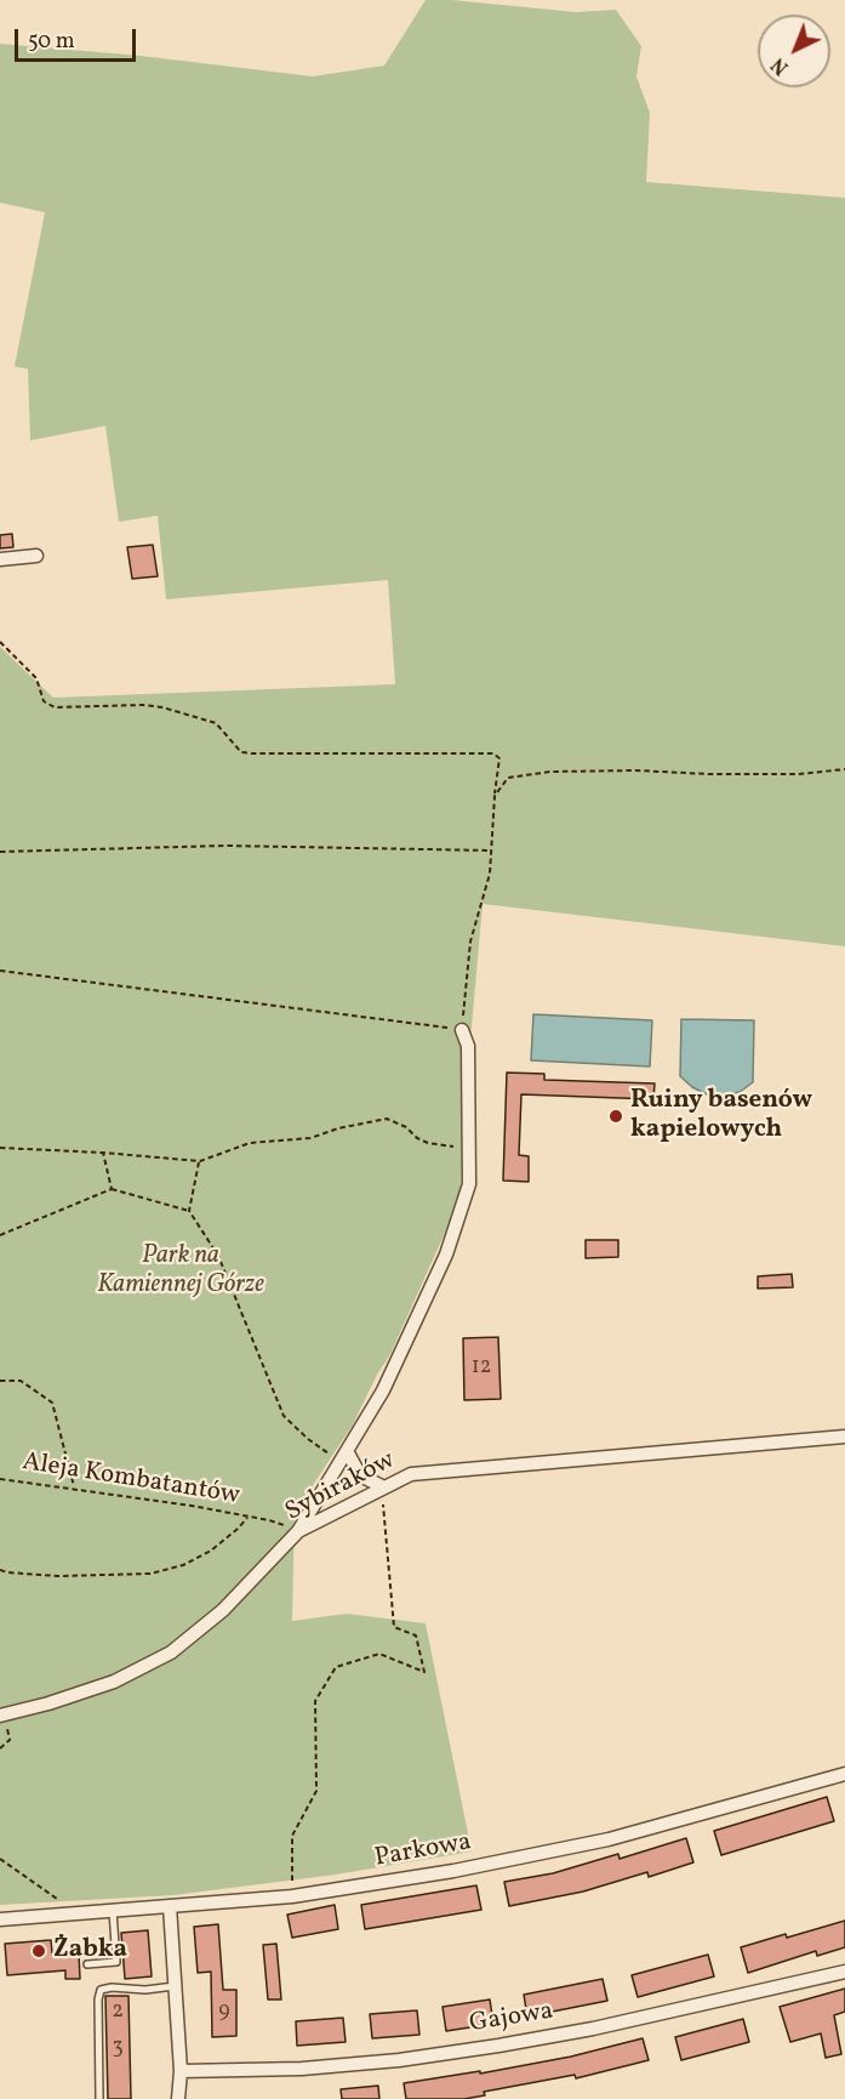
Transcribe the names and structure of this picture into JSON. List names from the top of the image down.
{
  "streets": {
    "street": ["Sybiraków", "Parkowa", "Gajowa"],
    "path": ["Aleja Kombatantów"]
  },
  "crossings": [
    ["Aleja Kombatantów", "Sybiraków"]
  ],
  "parks": ["Park na Kamiennej Górze"],
  "places": ["Ruiny basenów kapielowych", "Żabka"],
  "house_numbers": [
    "12",
    "2",
    "9",
    "3"
  ],
  "scale_bar": "50 m",
  "north": "bottom left"
}
